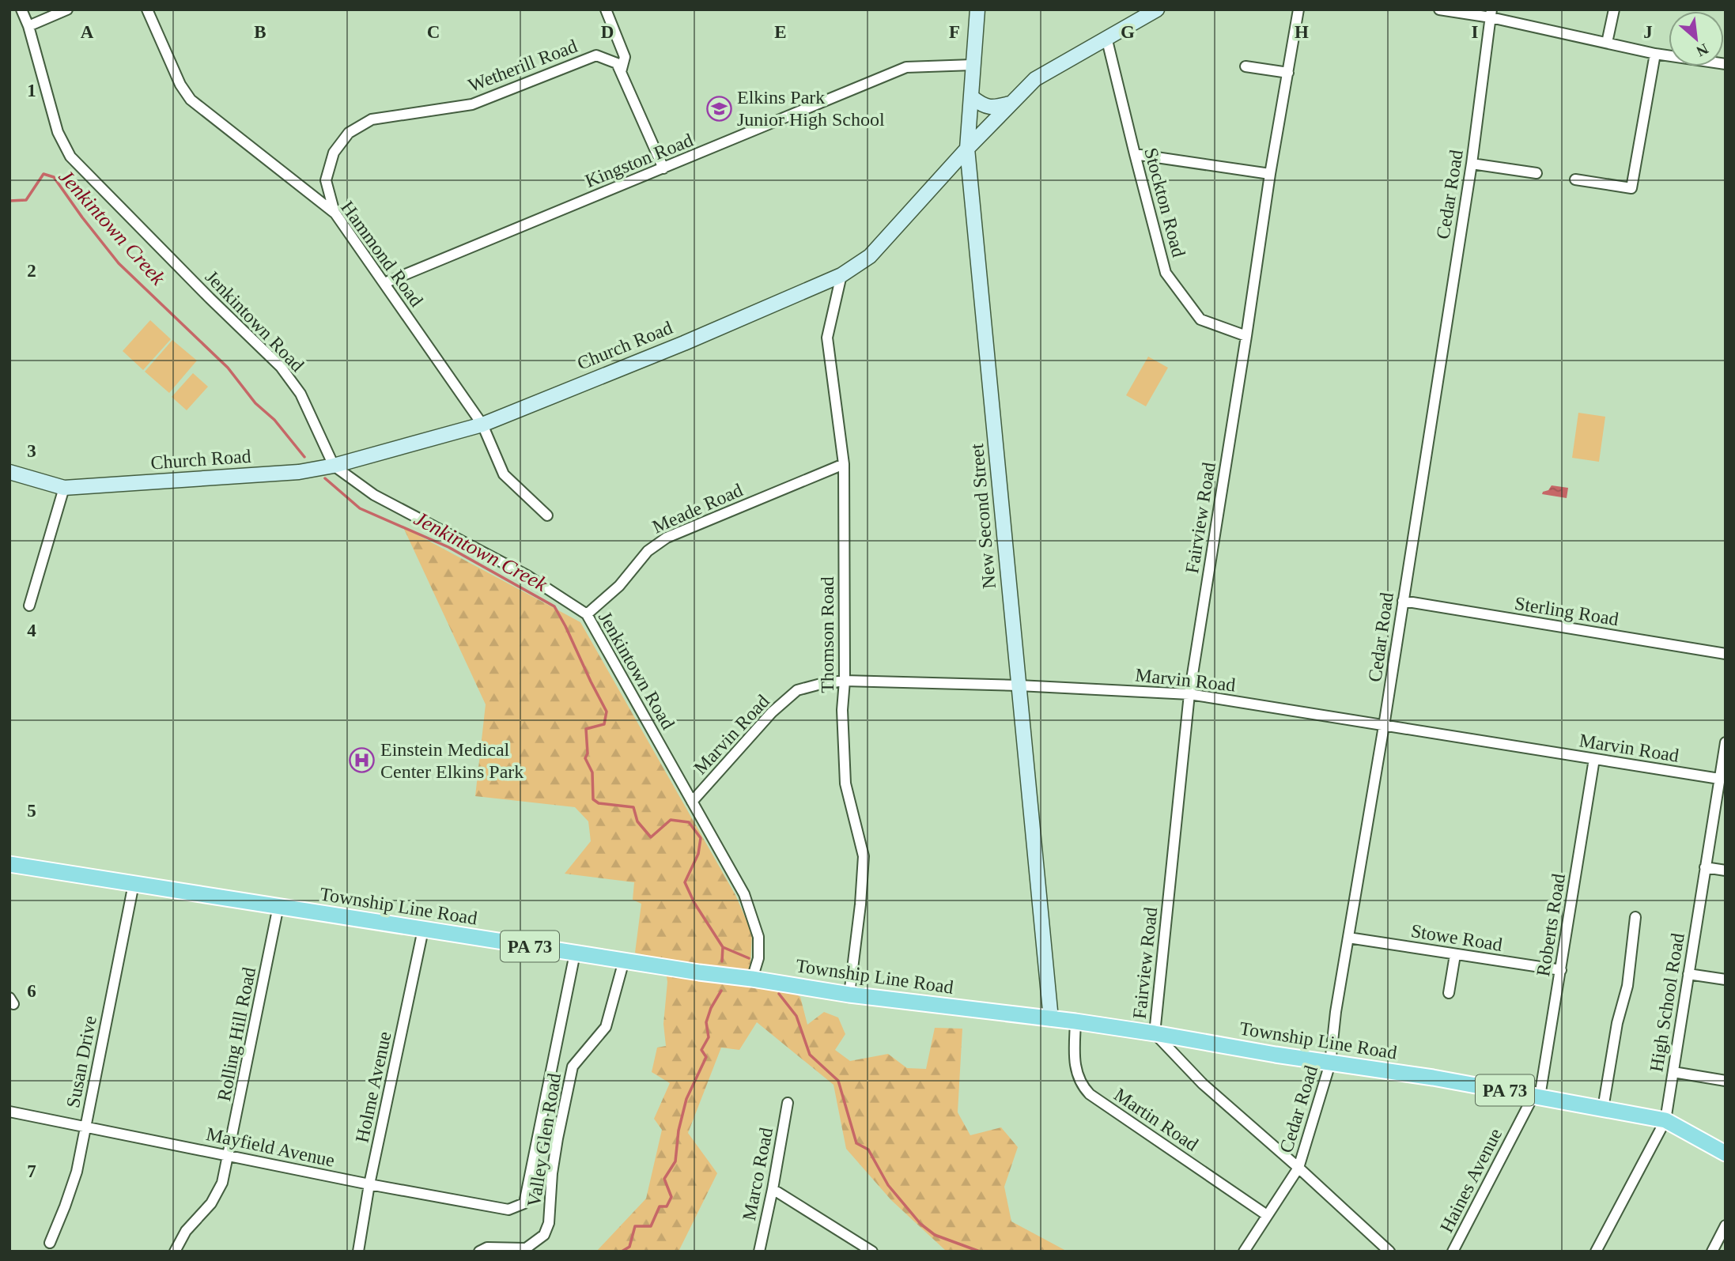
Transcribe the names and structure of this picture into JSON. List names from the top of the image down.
{
  "streets": {
    "main road": ["Township Line Road", "PA 73"],
    "street": [
      "Wetherill Road",
      "Kingston Road",
      "Cedar Road",
      "Stockton Road",
      "Hammond Road",
      "Jenkintown Road",
      "Church Road",
      "Meade Road",
      "New Second Street",
      "Fairview Road",
      "Sterling Road",
      "Thomson Road",
      "Marvin Road",
      "Roberts Road",
      "Stowe Road",
      "High School Road",
      "Rolling Hill Road",
      "Susan Drive",
      "Holme Avenue",
      "Martin Road",
      "Valley Glen Road",
      "Mayfield Avenue",
      "Marco Road",
      "Haines Avenue"
    ]
  },
  "crossings": [
    ["Wetherill Road", "Hammond Road"],
    ["Kingston Road", "Hammond Road"],
    ["Kingston Road", "New Second Street"],
    ["Cedar Road", "Sterling Road"],
    ["Cedar Road", "Marvin Road"],
    ["Cedar Road", "Township Line Road"],
    ["Cedar Road", "Stowe Road"],
    ["Cedar Road", "Martin Road"],
    ["Stockton Road", "Church Road"],
    ["Stockton Road", "Fairview Road"],
    ["Hammond Road", "Church Road"],
    ["Jenkintown Road", "Church Road"],
    ["Jenkintown Road", "Meade Road"],
    ["Jenkintown Road", "Marvin Road"],
    ["Jenkintown Road", "Township Line Road"],
    ["Church Road", "New Second Street"],
    ["Church Road", "Thomson Road"],
    ["Meade Road", "Thomson Road"],
    ["New Second Street", "Marvin Road"],
    ["New Second Street", "Township Line Road"],
    ["Fairview Road", "Marvin Road"],
    ["Fairview Road", "Township Line Road"],
    ["Thomson Road", "Marvin Road"],
    ["Thomson Road", "Township Line Road"],
    ["Marvin Road", "Roberts Road"],
    ["Marvin Road", "High School Road"],
    ["Township Line Road", "Roberts Road"],
    ["Township Line Road", "High School Road"],
    ["Township Line Road", "Rolling Hill Road"],
    ["Township Line Road", "Susan Drive"],
    ["Township Line Road", "Holme Avenue"],
    ["Township Line Road", "Martin Road"],
    ["Township Line Road", "Valley Glen Road"],
    ["Township Line Road", "Mayfield Avenue"],
    ["Township Line Road", "Haines Avenue"],
    ["Roberts Road", "Stowe Road"],
    ["Roberts Road", "Haines Avenue"],
    ["Rolling Hill Road", "Mayfield Avenue"],
    ["Susan Drive", "Mayfield Avenue"],
    ["Holme Avenue", "Mayfield Avenue"]
  ],
  "water": ["Jenkintown Creek"],
  "places": {
    "school or university": ["Elkins Park Junior High School"],
    "hospital": ["Einstein Medical Center Elkins Park"]
  },
  "north": "bottom right",
  "grid": {
    "columns": [
      "A",
      "B",
      "C",
      "D",
      "E",
      "F",
      "G",
      "H",
      "I",
      "J"
    ],
    "rows": [
      "1",
      "2",
      "3",
      "4",
      "5",
      "6",
      "7"
    ]
  }
}
